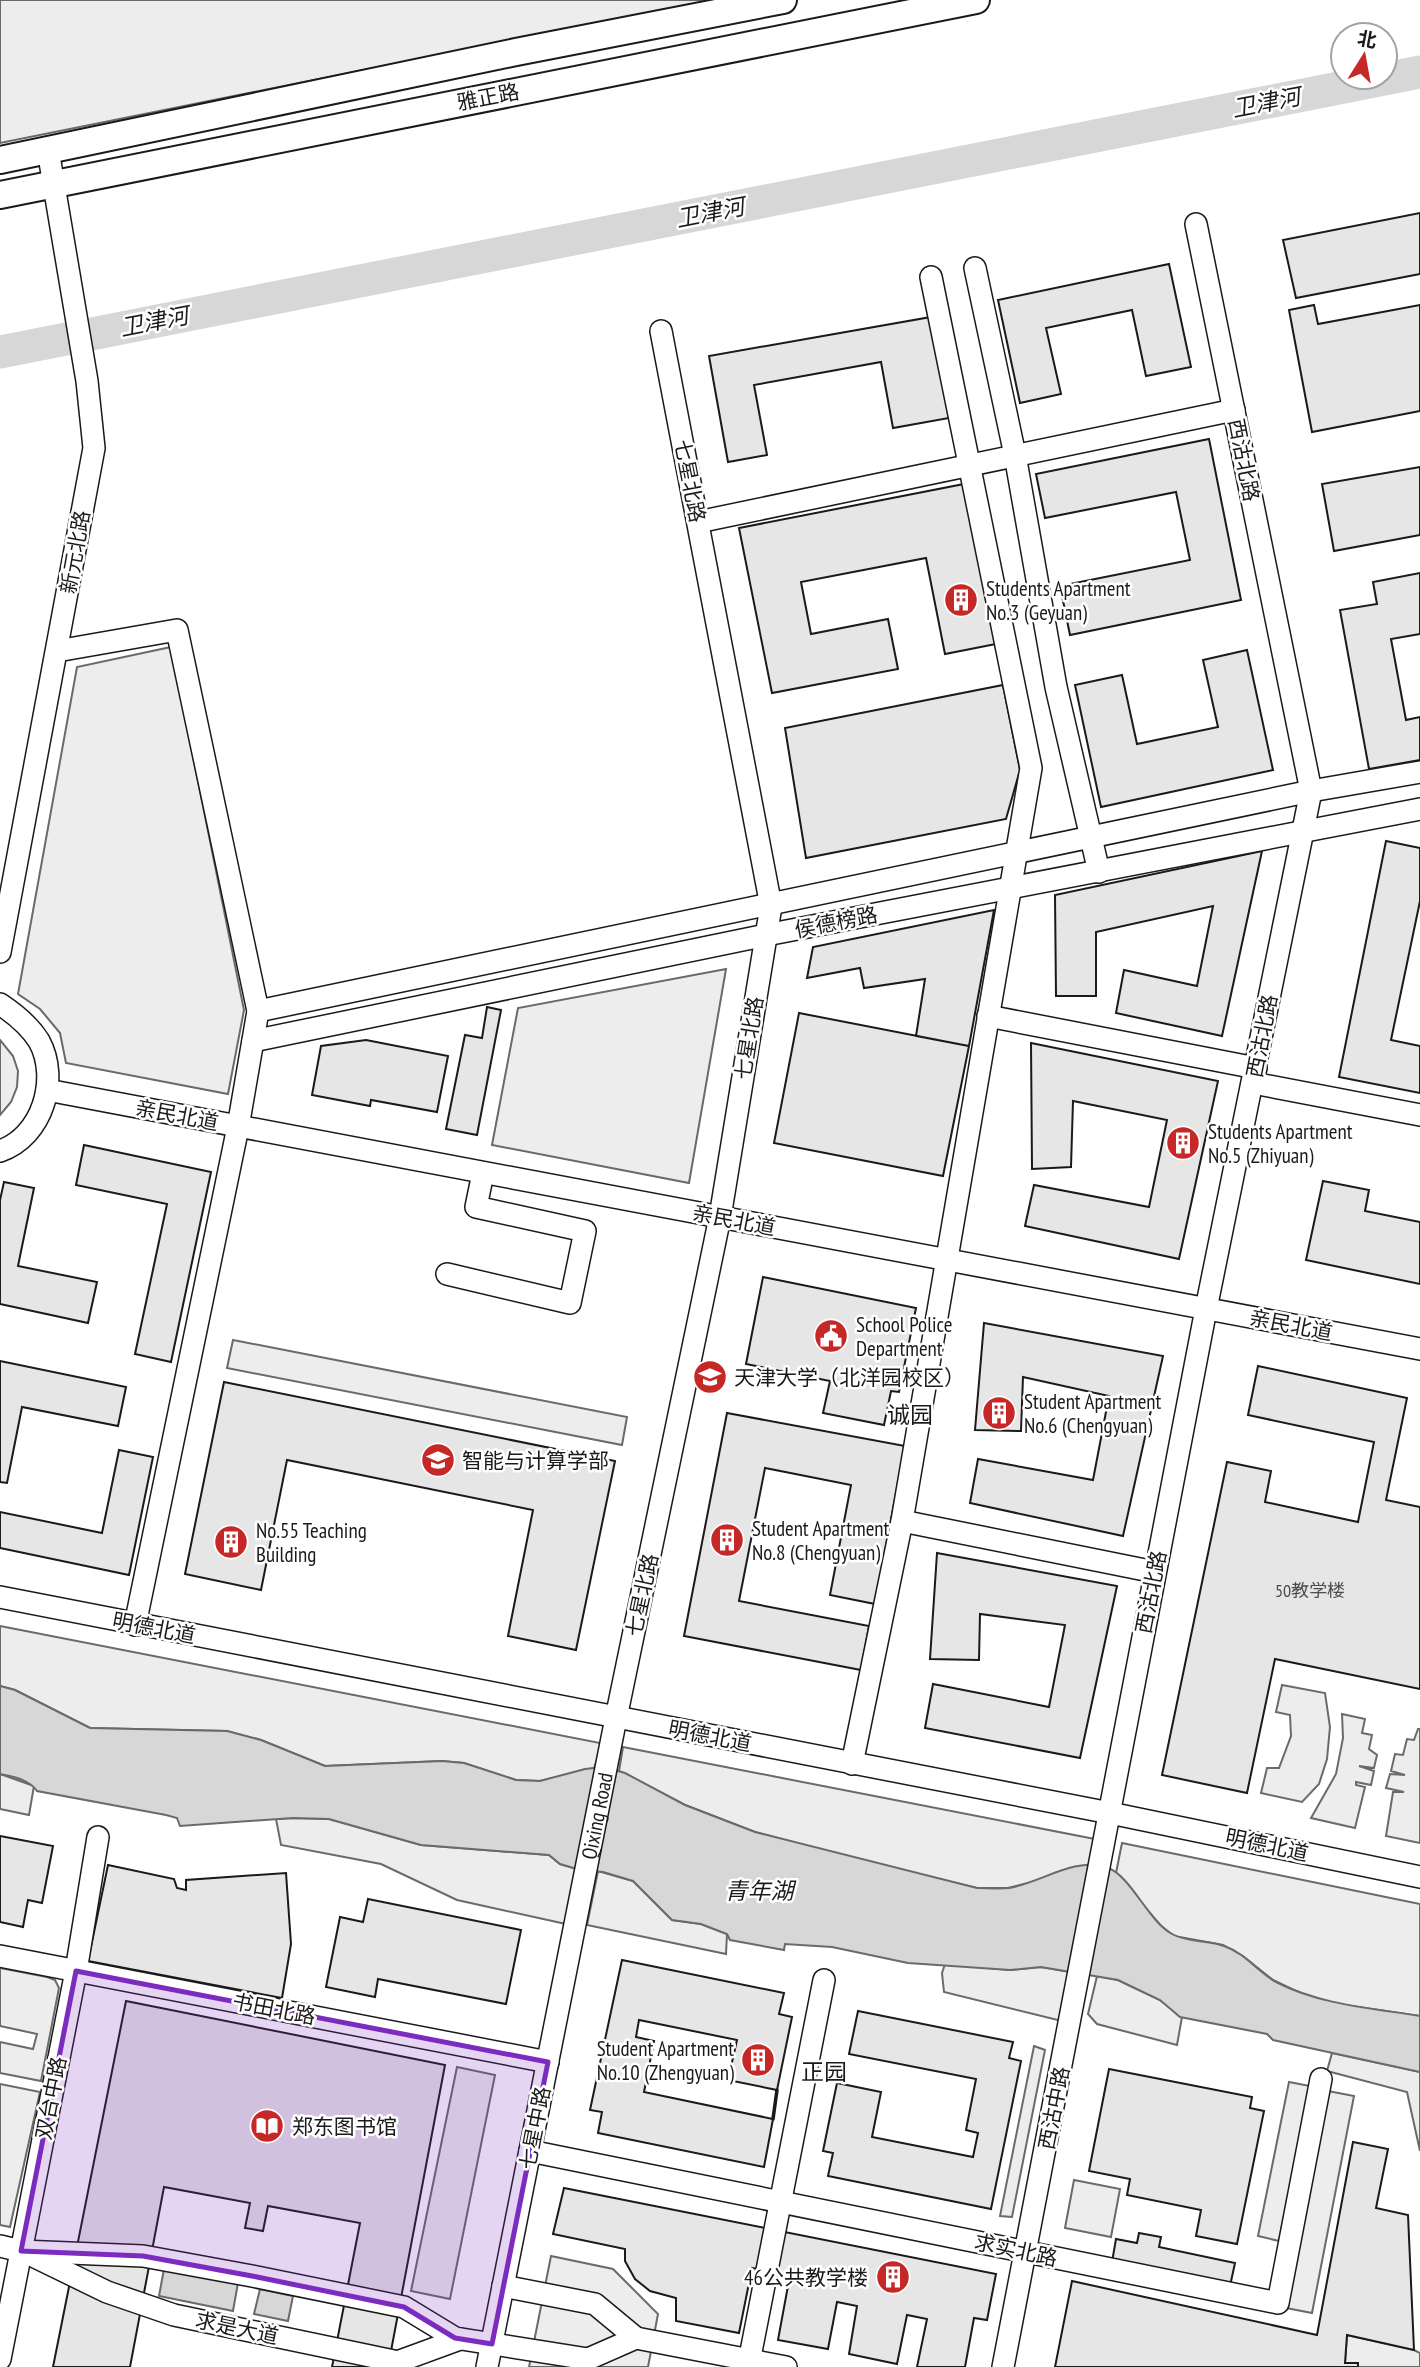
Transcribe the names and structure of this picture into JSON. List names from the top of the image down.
{
  "streets": {
    "main road": ["雅正路"],
    "street": [
      "西沽北路",
      "七星北路",
      "新元北路",
      "侯德榜路",
      "亲民北道",
      "明德北道",
      "Qixing Road",
      "书田北路",
      "双台中路",
      "西沽中路",
      "七星中路",
      "求实北路",
      "求是大道"
    ]
  },
  "crossings": [
    ["雅正路", "新元北路"],
    ["西沽北路", "侯德榜路"],
    ["西沽北路", "亲民北道"],
    ["西沽北路", "明德北道"],
    ["西沽北路", "西沽中路"],
    ["七星北路", "侯德榜路"],
    ["七星北路", "亲民北道"],
    ["七星北路", "明德北道"],
    ["七星北路", "Qixing Road"],
    ["Qixing Road", "七星中路"],
    ["书田北路", "双台中路"],
    ["书田北路", "七星中路"],
    ["双台中路", "求是大道"],
    ["西沽中路", "求实北路"],
    ["七星中路", "求实北路"],
    ["七星中路", "求是大道"]
  ],
  "districts": ["诚园", "正园"],
  "water": ["卫津河", "青年湖"],
  "places": {
    "building": [
      "Students Apartment No.3 (Geyuan)",
      "Students Apartment No.5 (Zhiyuan)",
      "Student Apartment No.6 (Chengyuan)",
      "Student Apartment No.8 (Chengyuan)",
      "No.55 Teaching Building",
      "Student Apartment No.10 (Zhengyuan)",
      "46公共教学楼"
    ],
    "public building": ["School Police Department"],
    "school or university": ["天津大学（北洋园校区）", "智能与计算学部"],
    "library": ["郑东图书馆"]
  },
  "house_numbers": ["50教学楼"],
  "north": "top"
}
